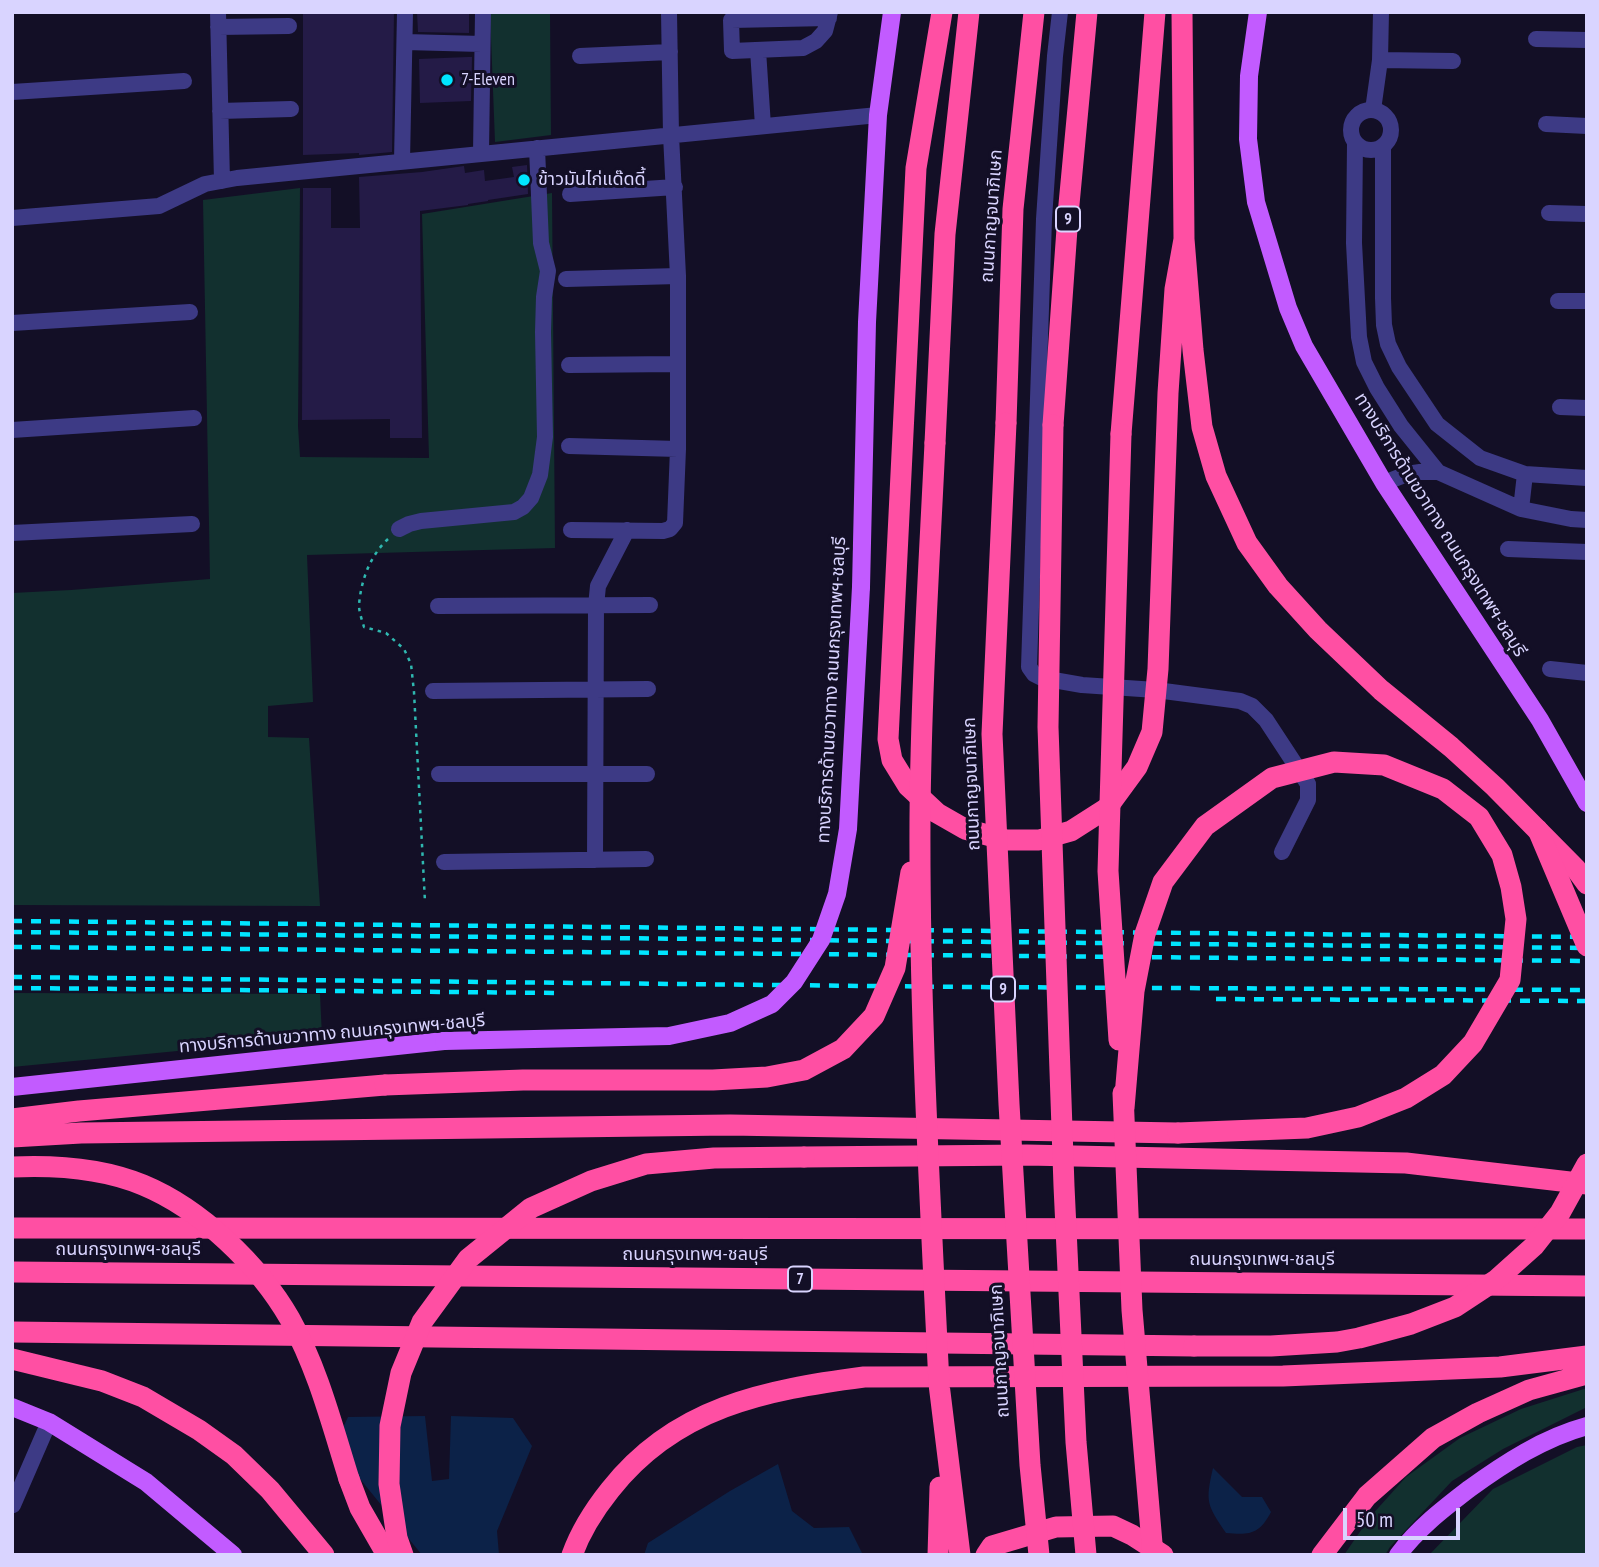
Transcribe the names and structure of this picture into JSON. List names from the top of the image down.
{
  "streets": {
    "highway": [
      "ถนนกาญจนาภิเษก",
      "9",
      "ถนนกรุงเทพฯ-ชลบุรี",
      "7"
    ],
    "main road": ["ทางบริการด้านขวาทาง ถนนกรุงเทพฯ-ชลบุรี"]
  },
  "places": ["7-Eleven", "ข้าวมันไก่แด๊ดดี้"],
  "scale_bar": "50 m"
}
